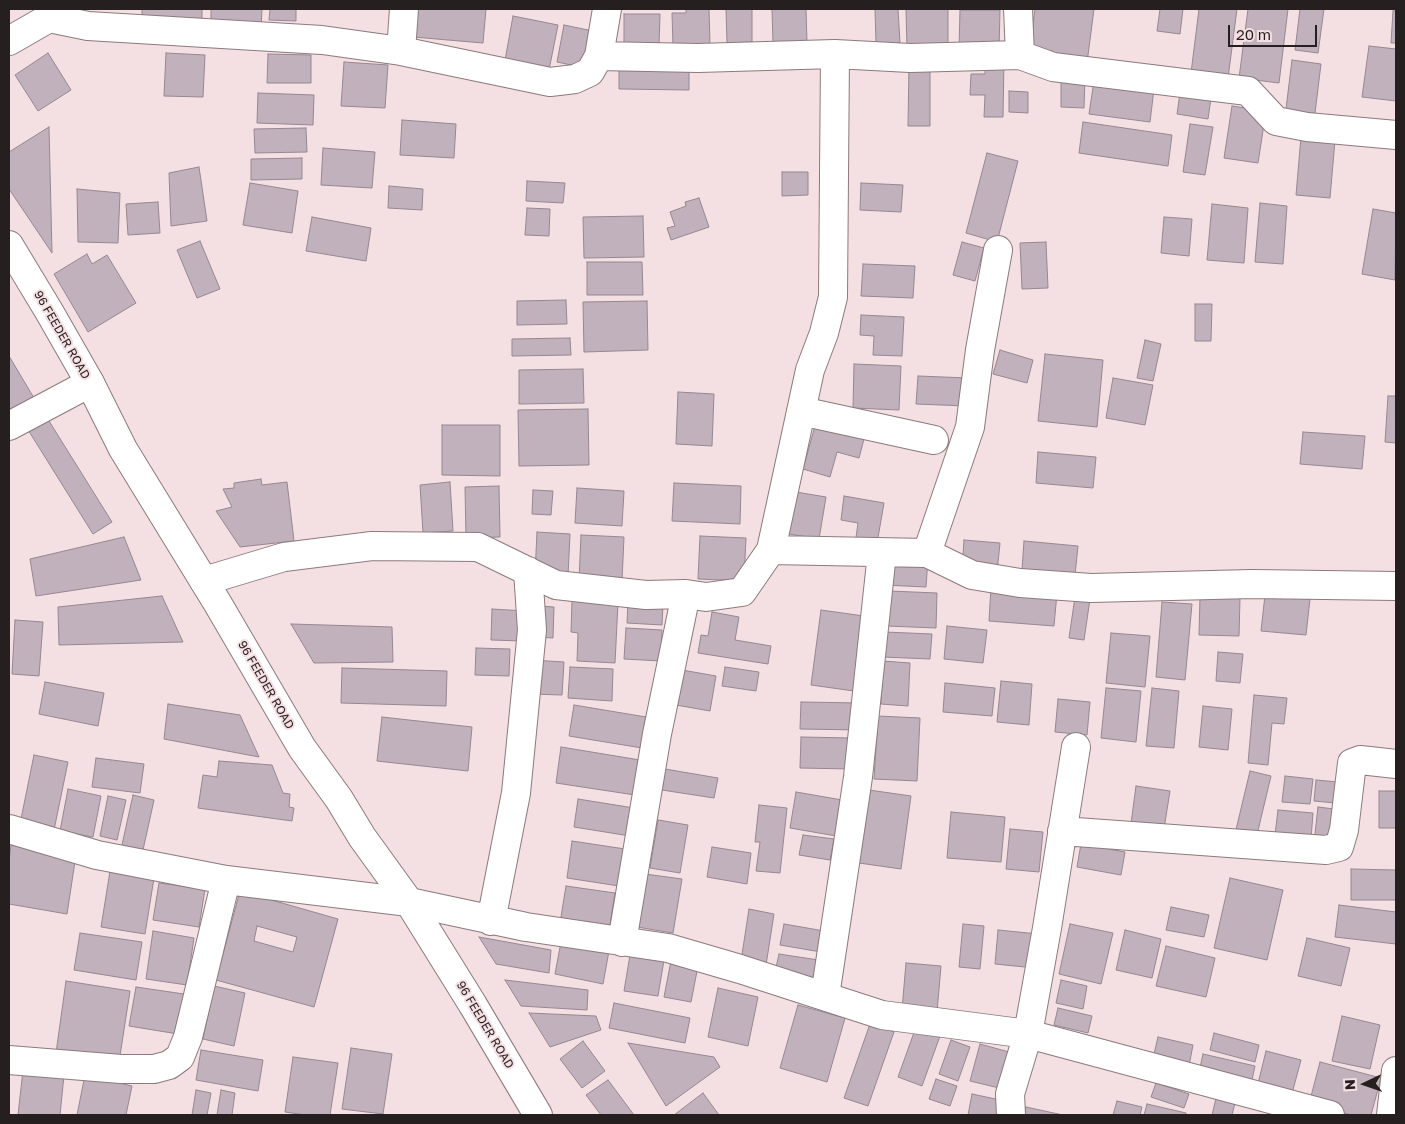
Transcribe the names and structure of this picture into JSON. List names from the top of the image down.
{
  "streets": {
    "street": ["96 FEEDER ROAD"]
  },
  "scale_bar": "20 m",
  "north": "left"
}
